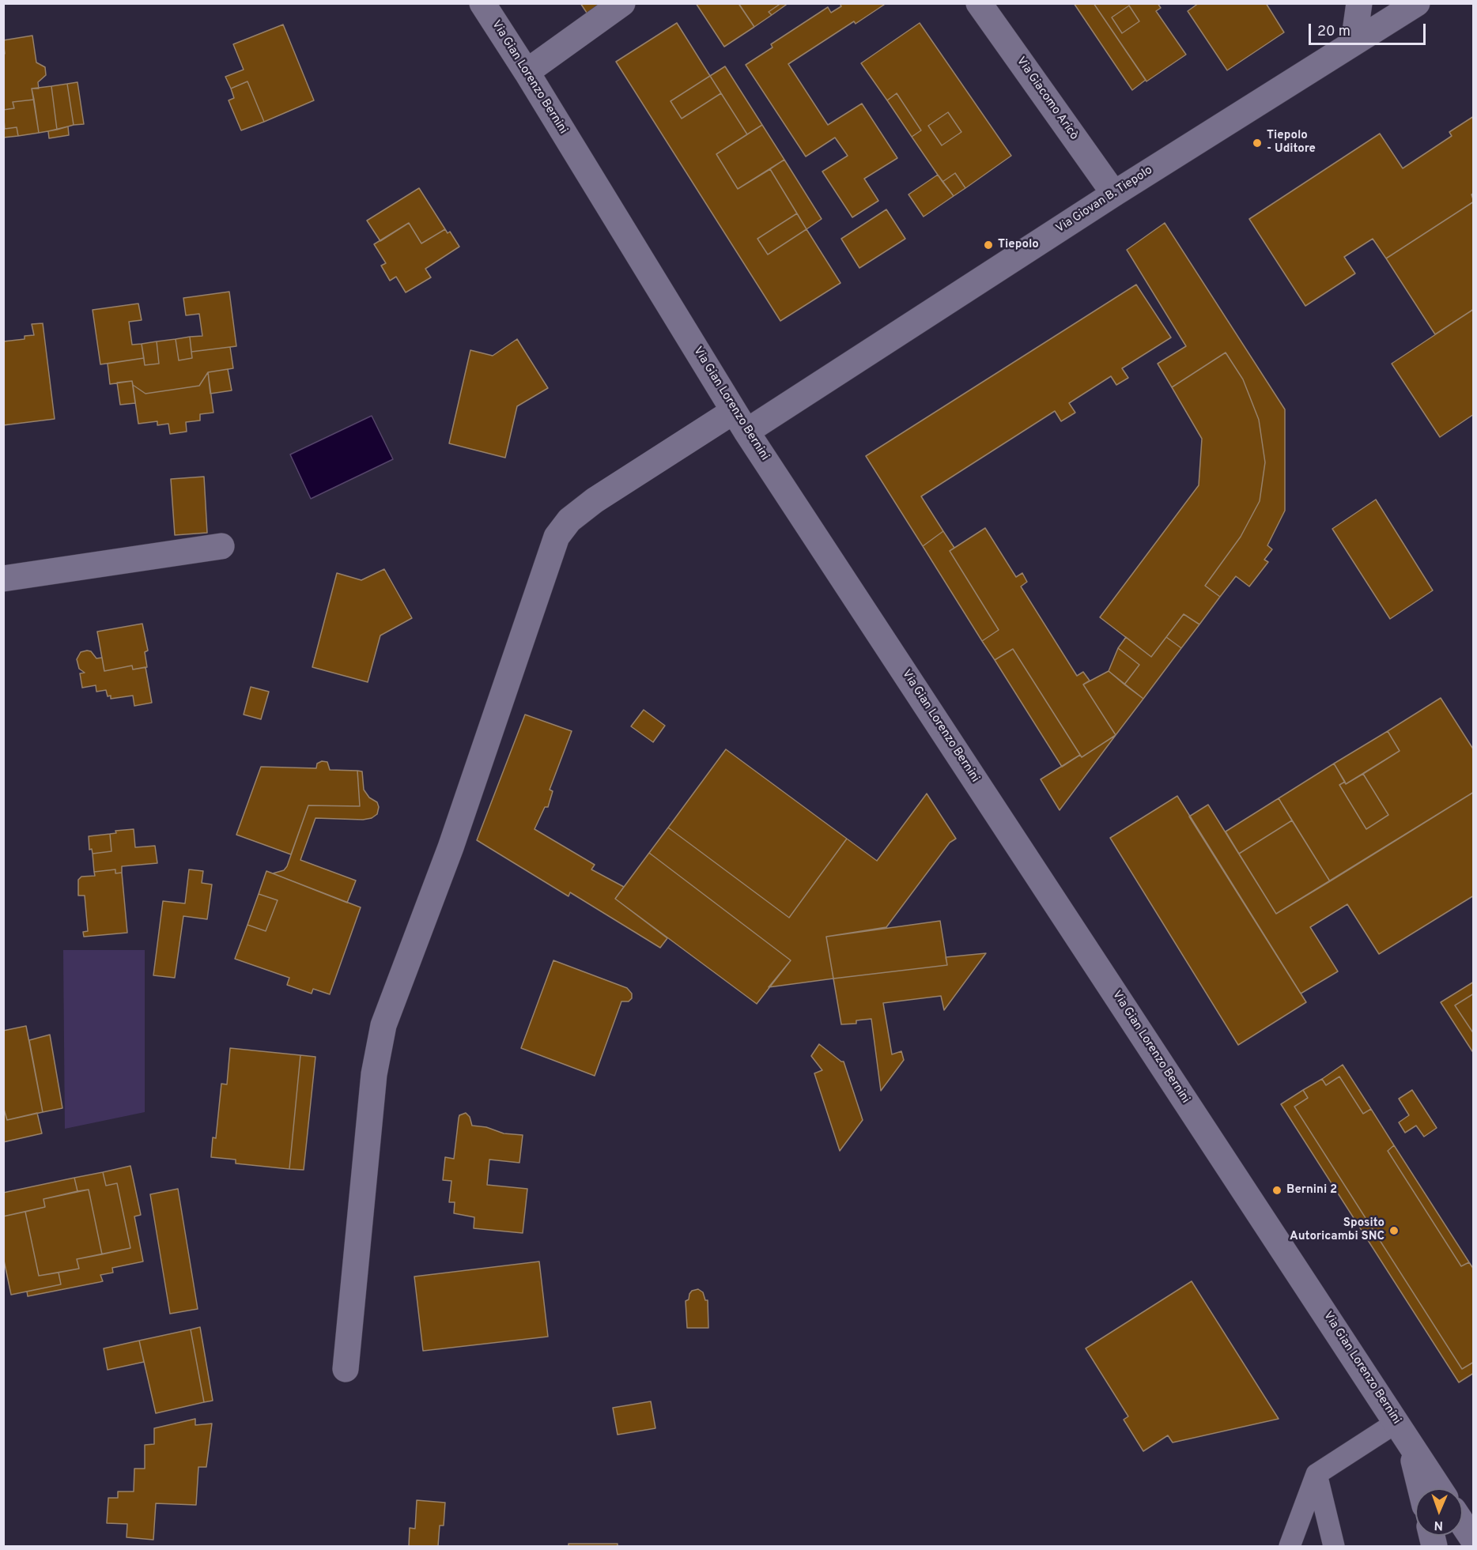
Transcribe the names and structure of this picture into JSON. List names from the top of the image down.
{
  "streets": {
    "street": ["Via Gian Lorenzo Bernini", "Via Giacomo Aricò", "Via Giovan B. Tiepolo"]
  },
  "crossings": [
    ["Via Gian Lorenzo Bernini", "Via Giovan B. Tiepolo"],
    ["Via Giacomo Aricò", "Via Giovan B. Tiepolo"]
  ],
  "places": [
    "Tiepolo - Uditore",
    "Tiepolo",
    "Bernini 2",
    "Sposito Autoricambi SNC"
  ],
  "scale_bar": "20 m",
  "north": "bottom"
}
